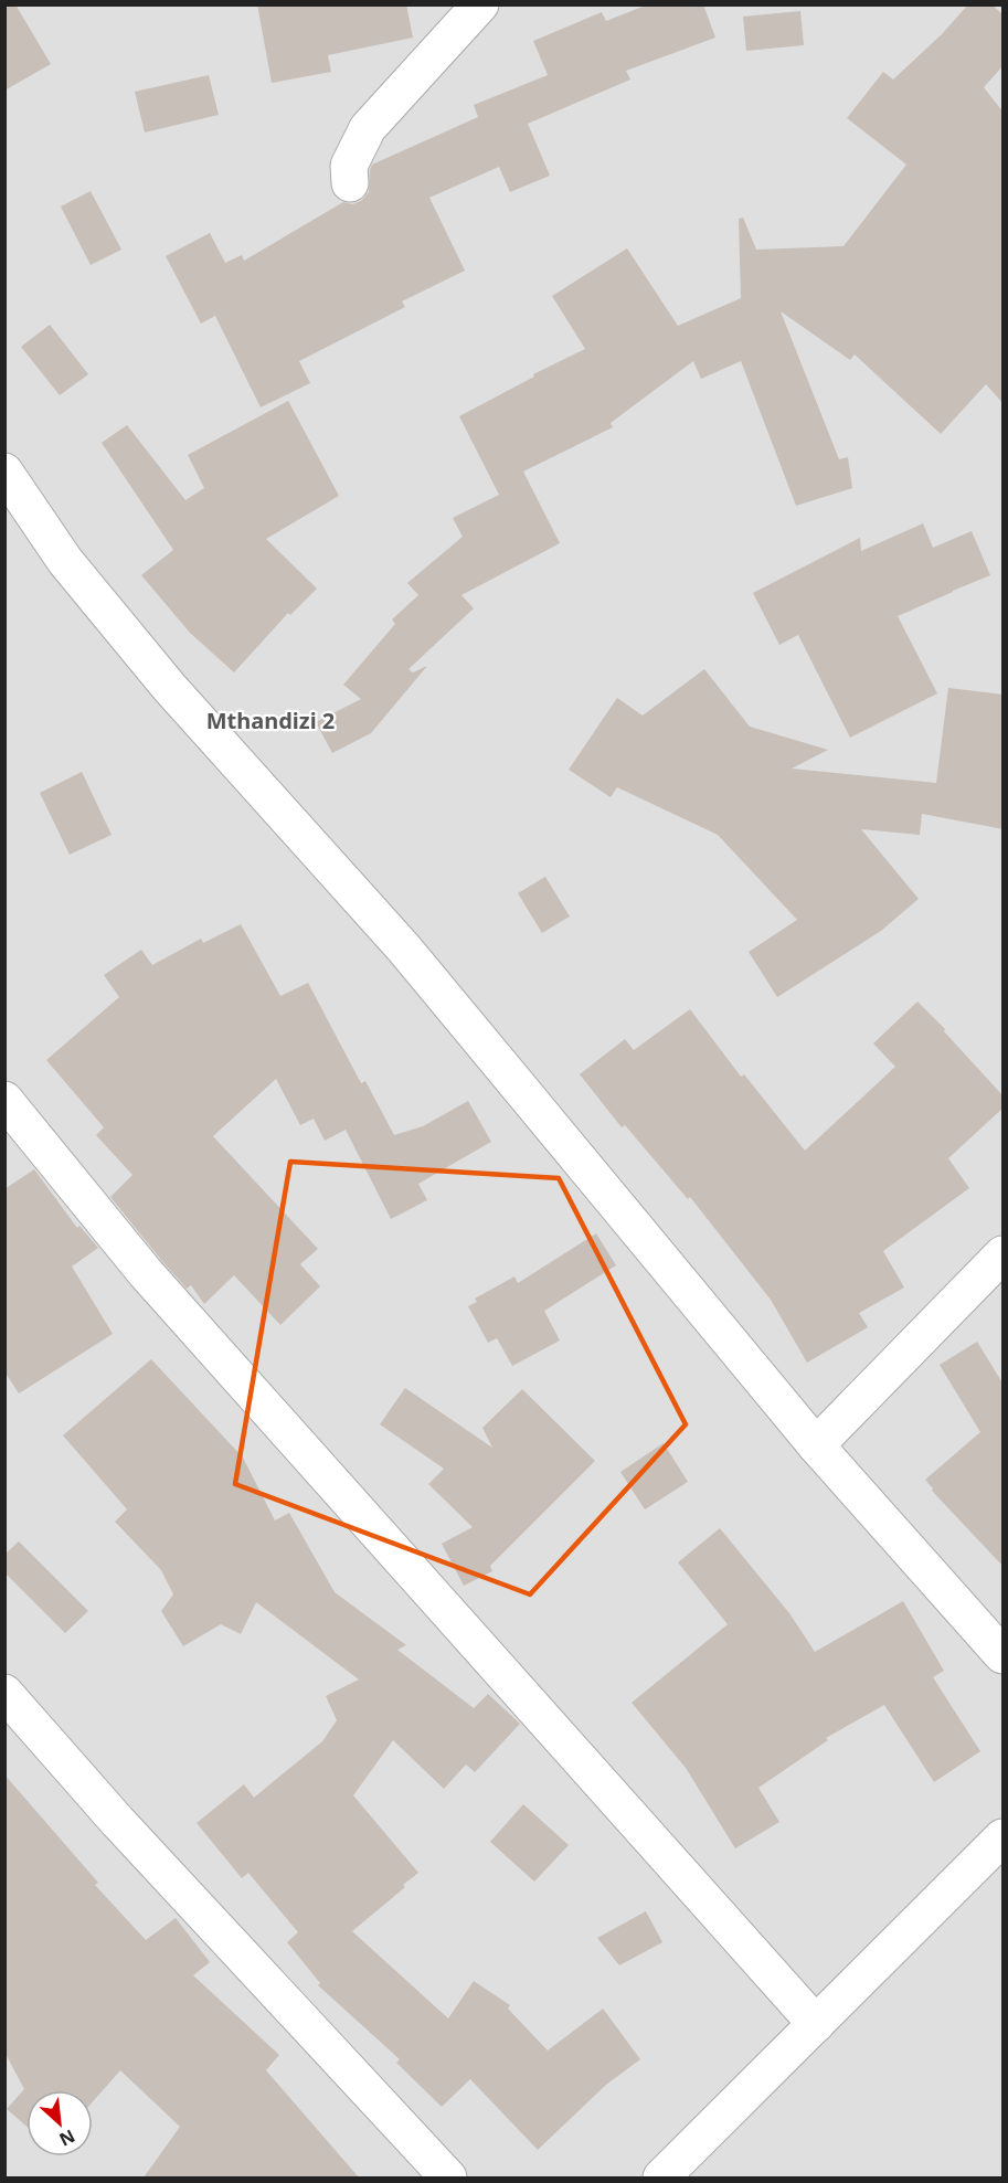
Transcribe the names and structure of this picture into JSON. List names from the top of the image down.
{
  "districts": ["Mthandizi 2"],
  "north": "bottom right"
}
